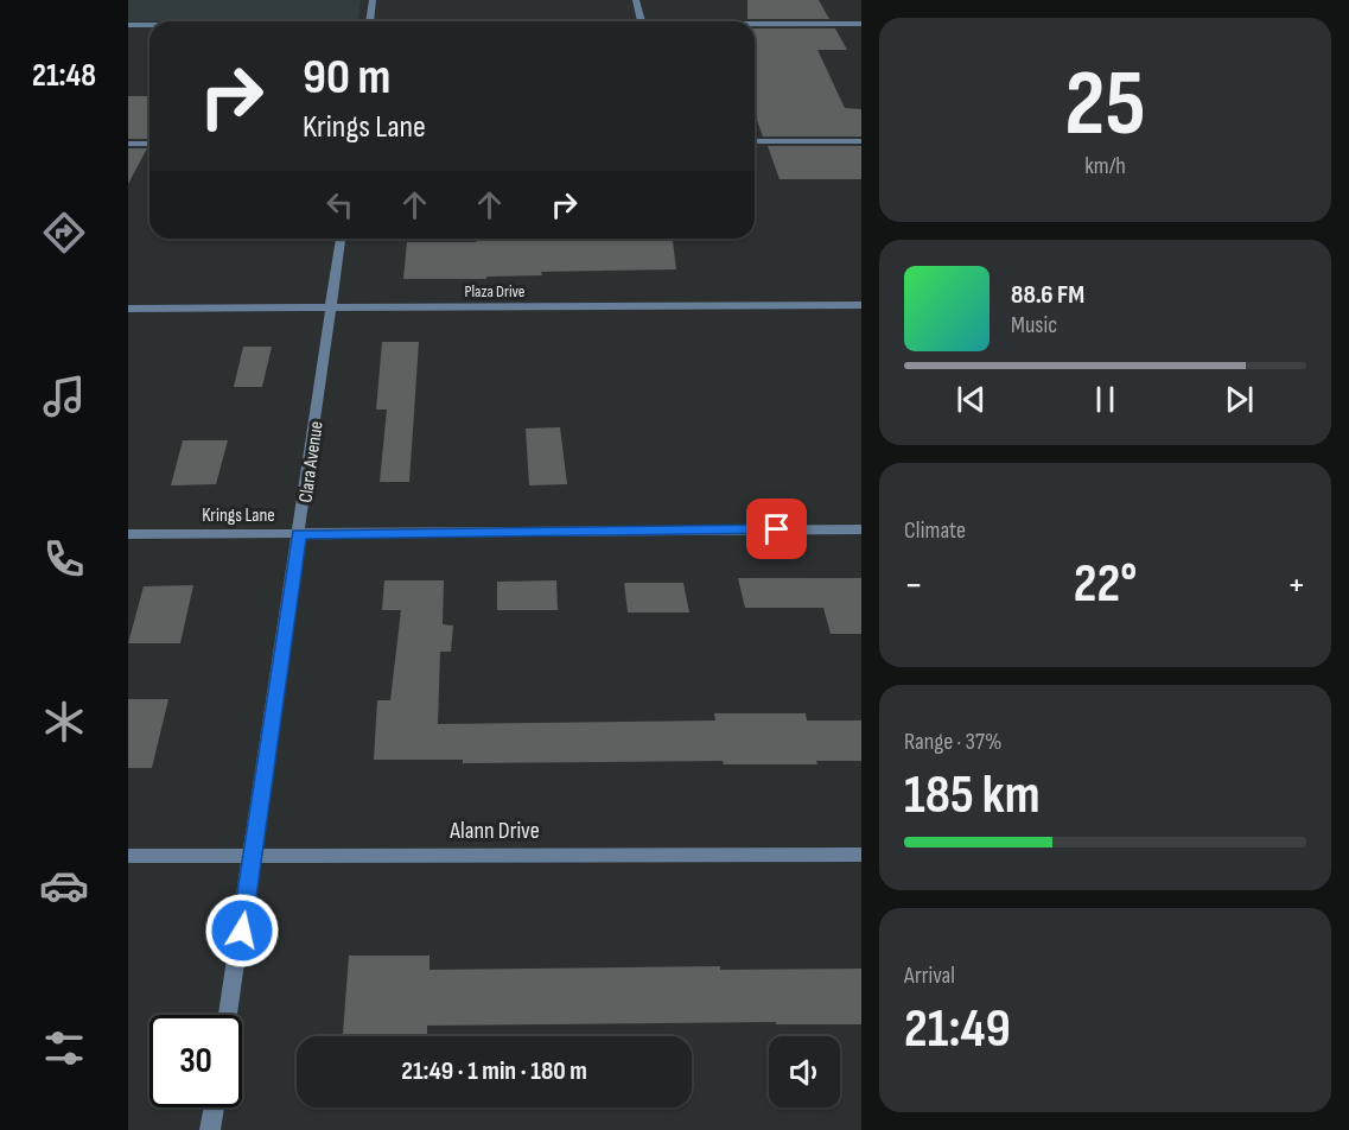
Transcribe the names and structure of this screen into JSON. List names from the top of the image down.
{
  "streets": {
    "street": [
      "Plaza Drive",
      "Clara Avenue",
      "Krings Lane",
      "Alann Drive"
    ]
  },
  "crossings": [
    ["Plaza Drive", "Clara Avenue"],
    ["Clara Avenue", "Krings Lane"],
    ["Clara Avenue", "Alann Drive"]
  ],
  "page": {
    "tabs": "21:48",
    "tile": [
      ["25", "km/h"],
      "Climate",
      ["Range · 37%", "185 km"],
      ["Arrival", "21:49"]
    ],
    "turn": ["90 m", "Krings Lane"],
    "song": ["88.6 FM", "Music"],
    "heat": ["−", "22°", "+"],
    "limit": "30",
    "trip": "21:49 · 1 min · 180 m"
  }
}
